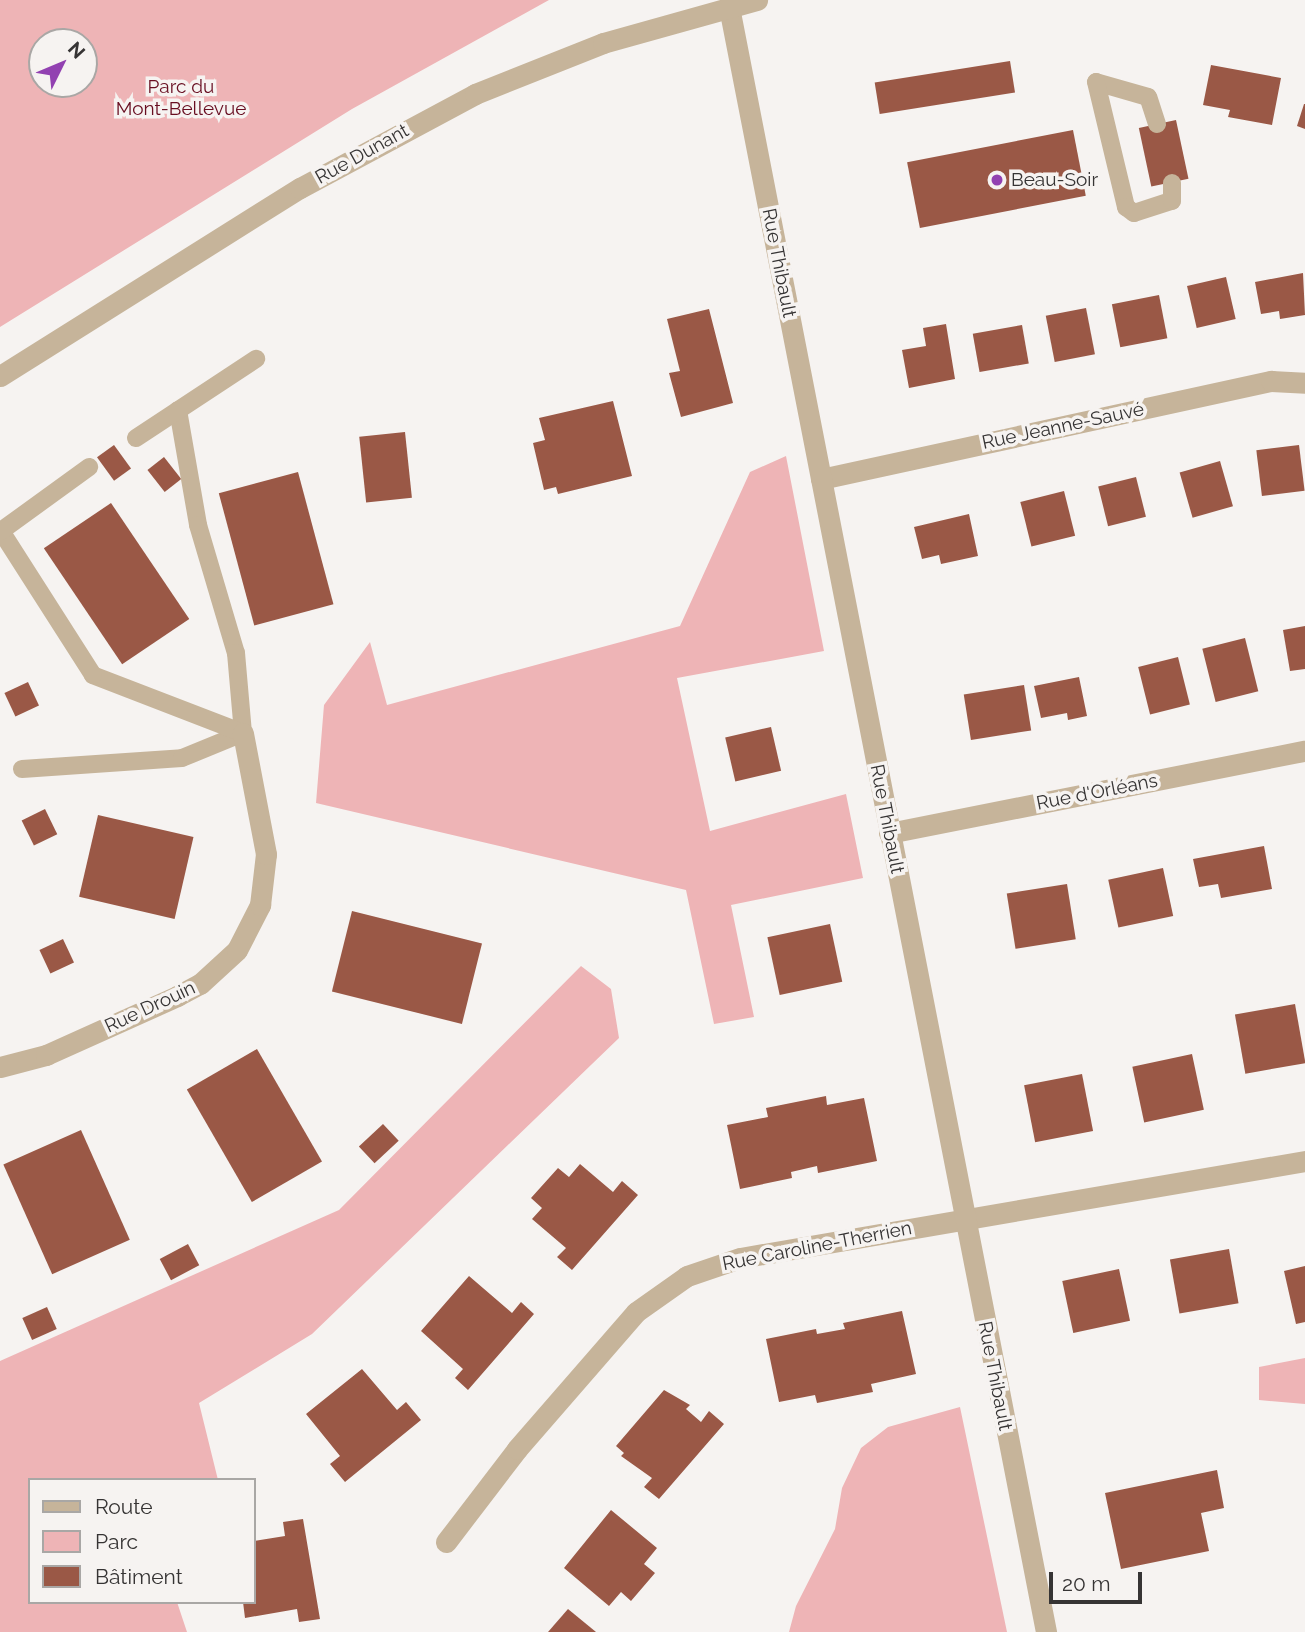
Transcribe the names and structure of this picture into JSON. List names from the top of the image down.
{
  "streets": {
    "street": [
      "Rue Dunant",
      "Rue Thibault",
      "Rue Jeanne-Sauvé",
      "Rue d'Orléans",
      "Rue Drouin",
      "Rue Caroline-Therrien"
    ]
  },
  "crossings": [
    ["Rue Dunant", "Rue Thibault"],
    ["Rue Thibault", "Rue Jeanne-Sauvé"],
    ["Rue Thibault", "Rue d'Orléans"],
    ["Rue Thibault", "Rue Caroline-Therrien"]
  ],
  "parks": ["Parc du Mont-Bellevue"],
  "places": ["Beau-Soir"],
  "legend": ["Route", "Parc", "Bâtiment"],
  "scale_bar": "20 m",
  "north": "top right"
}
